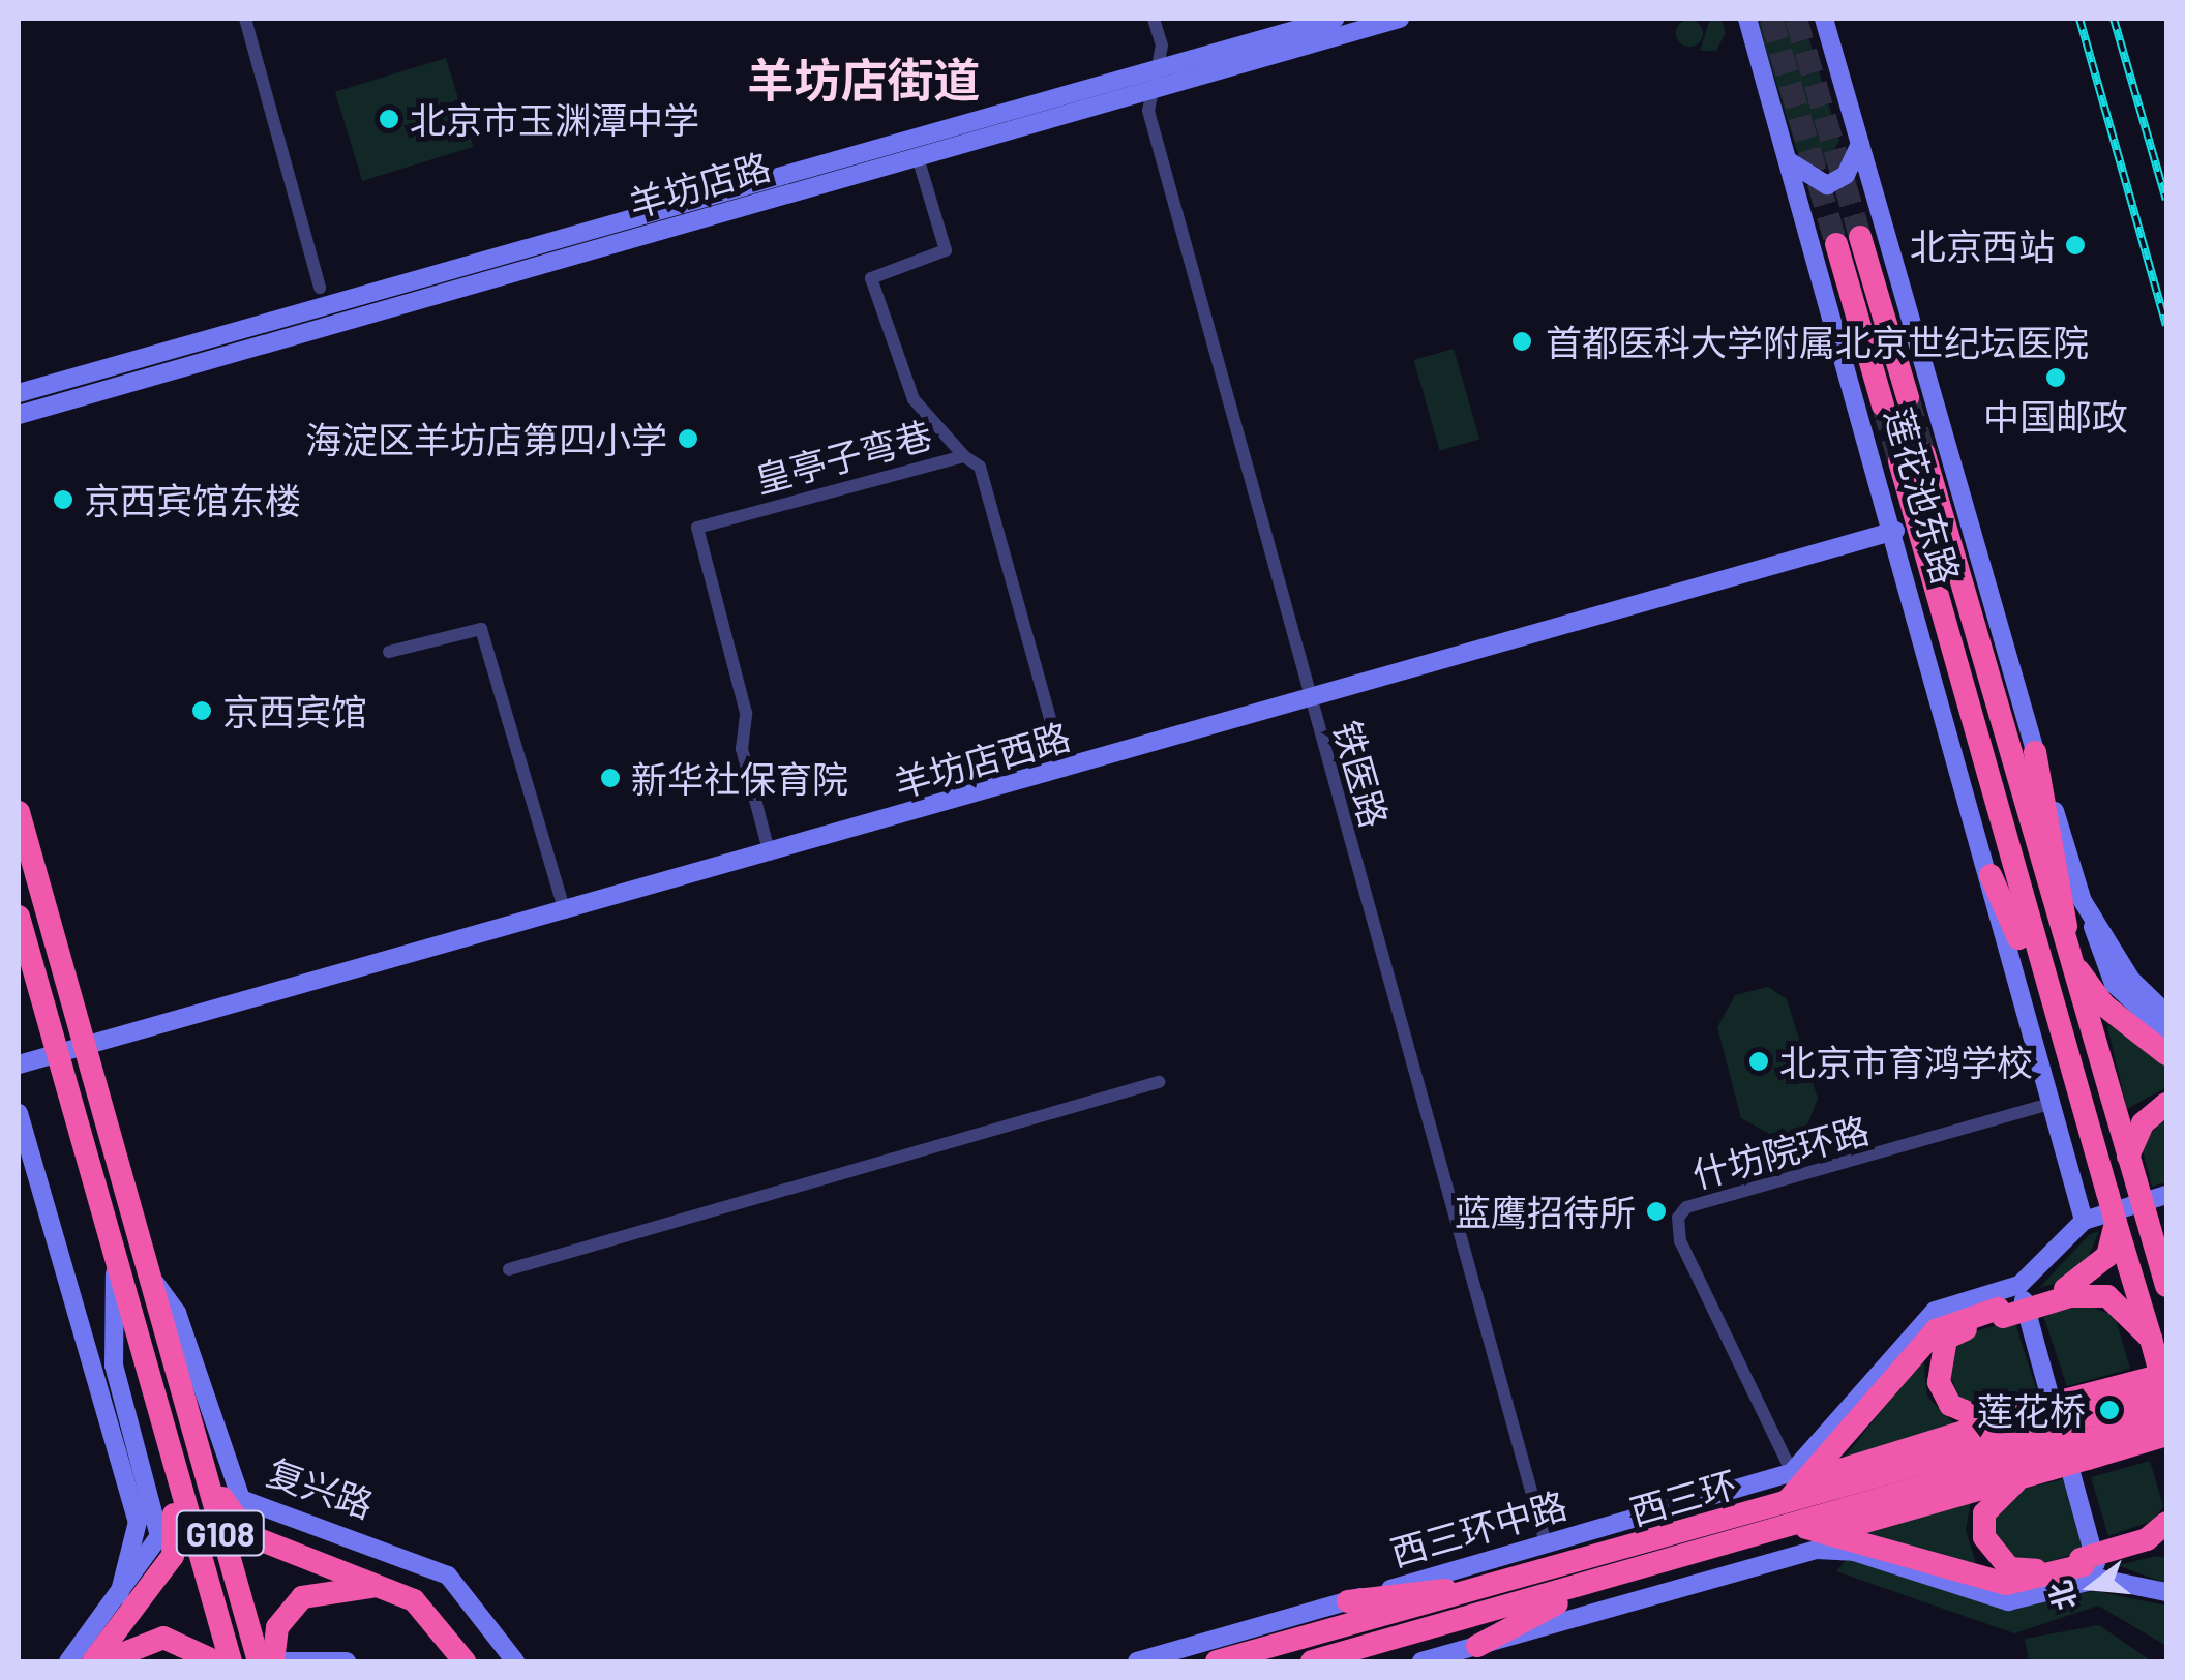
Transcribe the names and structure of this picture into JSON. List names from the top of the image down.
{
  "streets": {
    "highway": [
      "莲花池东路",
      "复兴路",
      "西三环",
      "G108"
    ],
    "street": [
      "羊坊店路",
      "皇亭子弯巷",
      "羊坊店西路",
      "铁医路",
      "什坊院环路",
      "西三环中路"
    ]
  },
  "crossings": [
    ["羊坊店路", "皇亭子弯巷"],
    ["羊坊店路", "铁医路"],
    ["皇亭子弯巷", "羊坊店西路"],
    ["莲花池东路", "羊坊店西路"],
    ["莲花池东路", "什坊院环路"],
    ["羊坊店西路", "铁医路"],
    ["羊坊店西路", "复兴路"],
    ["羊坊店西路", "G108"],
    ["铁医路", "西三环中路"],
    ["什坊院环路", "西三环中路"]
  ],
  "districts": ["羊坊店街道"],
  "places": [
    "北京市玉渊潭中学",
    "北京西站",
    "首都医科大学附属北京世纪坛医院",
    "中国邮政",
    "海淀区羊坊店第四小学",
    "京西宾馆东楼",
    "京西宾馆",
    "新华社保育院",
    "北京市育鸿学校",
    "蓝鹰招待所",
    "莲花桥"
  ],
  "north": "left"
}
